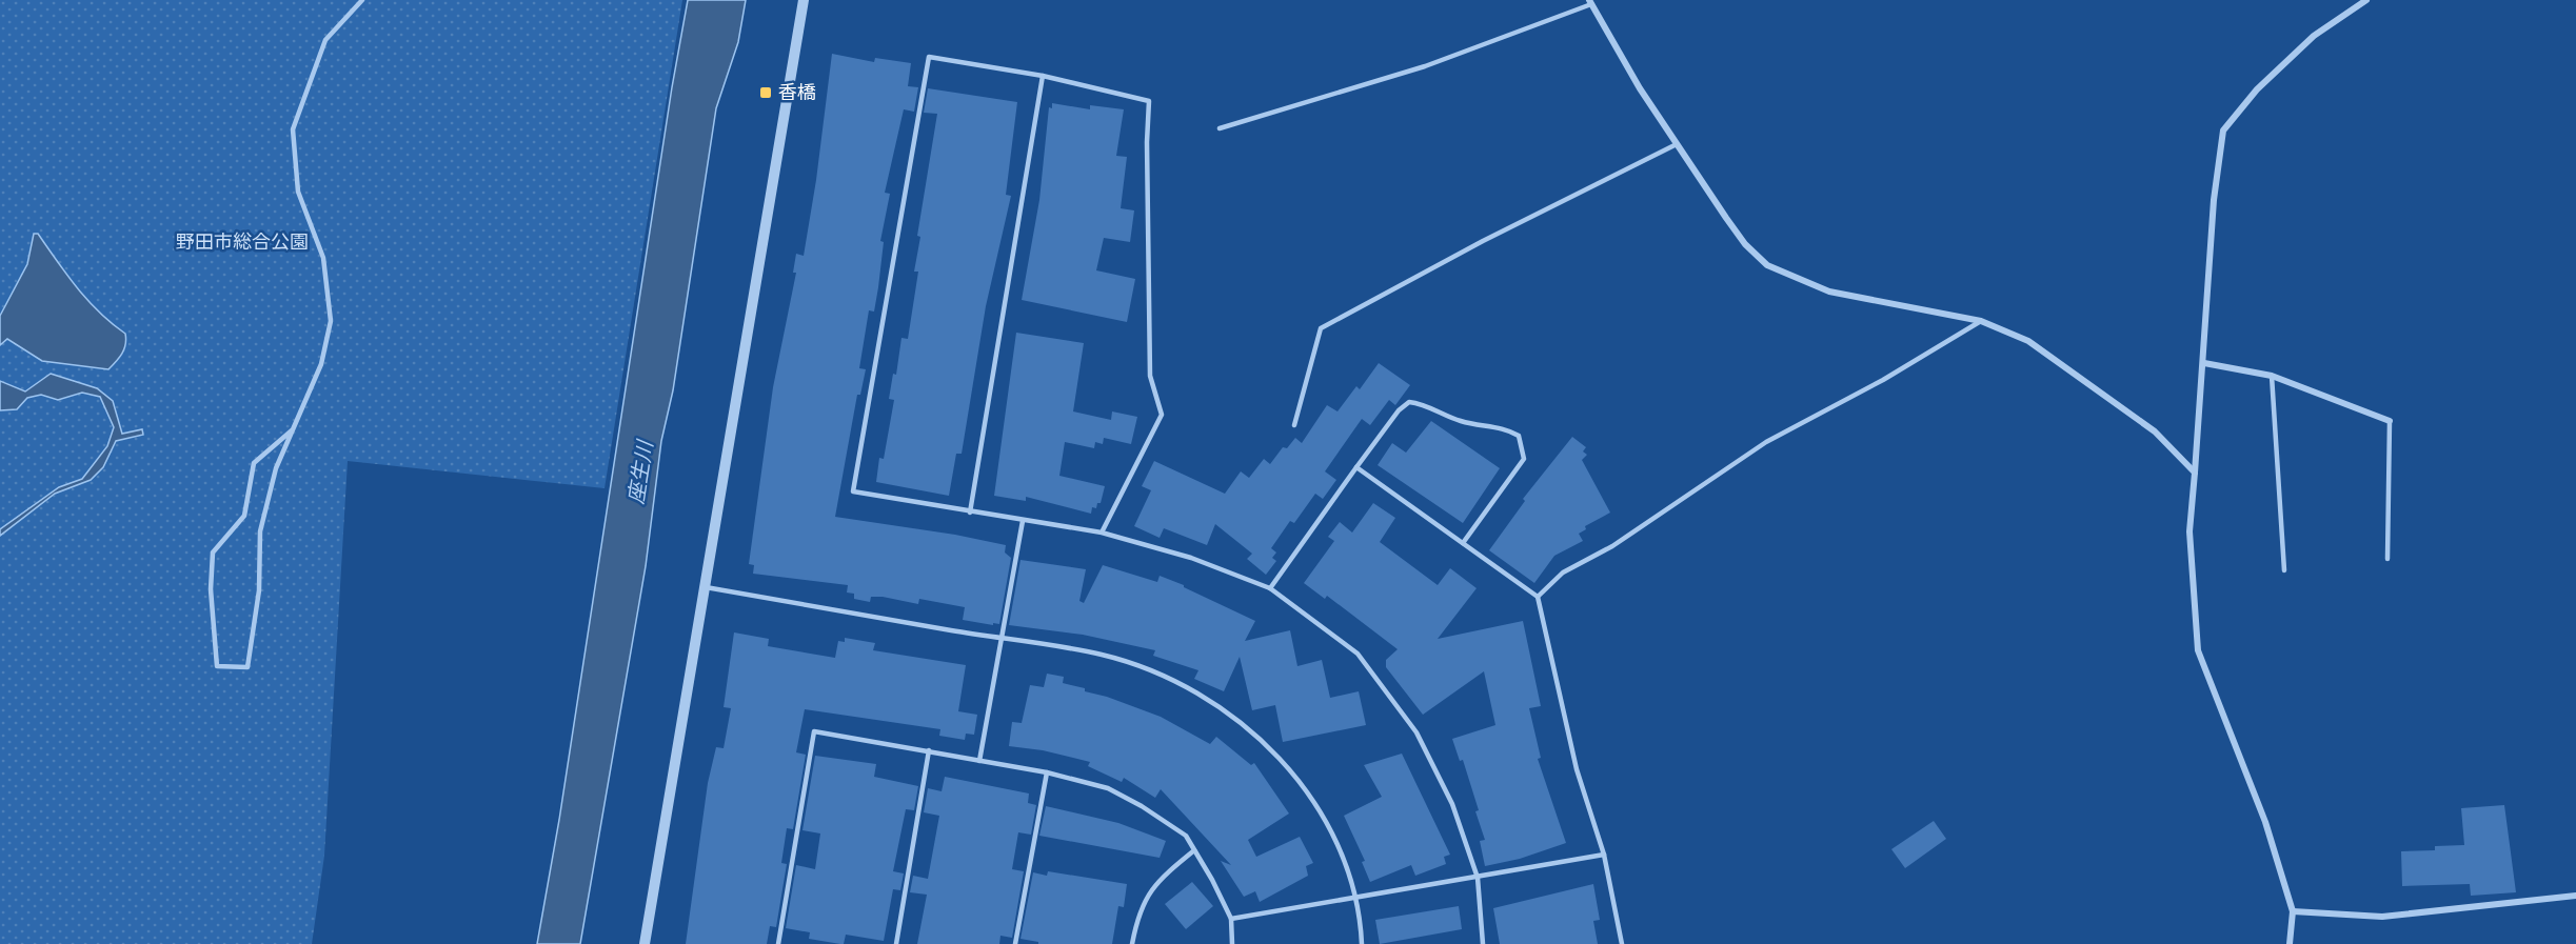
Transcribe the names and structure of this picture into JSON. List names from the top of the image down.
{
  "water": ["座生川"],
  "parks": ["野田市総合公園"],
  "places": {
    "transit": ["香橋"]
  }
}
